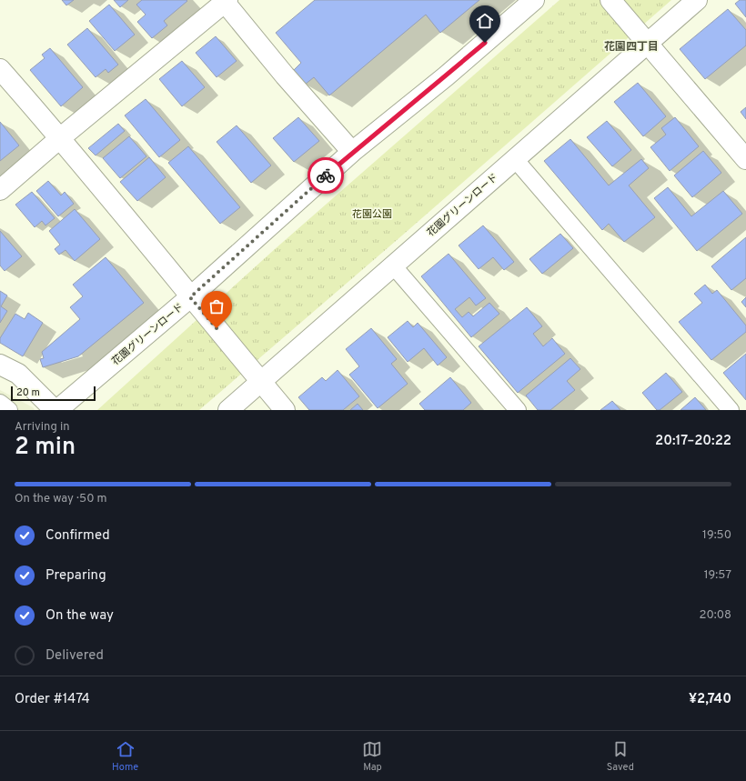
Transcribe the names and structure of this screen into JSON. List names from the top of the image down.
{
  "streets": {
    "street": ["花園グリーンロード"]
  },
  "districts": ["花園四丁目"],
  "parks": ["花園公園"],
  "scale_bar": "20 m",
  "page": {
    "scale": "20 m",
    "heading": ["2 min", "Arriving in", "20:17–20:22"],
    "panel": ["Order #1474", "¥2,740"],
    "bar": "On the way · 50 m",
    "list": [
      ["Confirmed", "19:50"],
      ["Preparing", "19:57"],
      ["On the way", "20:08"],
      "Delivered"
    ],
    "tabs": ["Home", "Map", "Saved"]
  }
}
